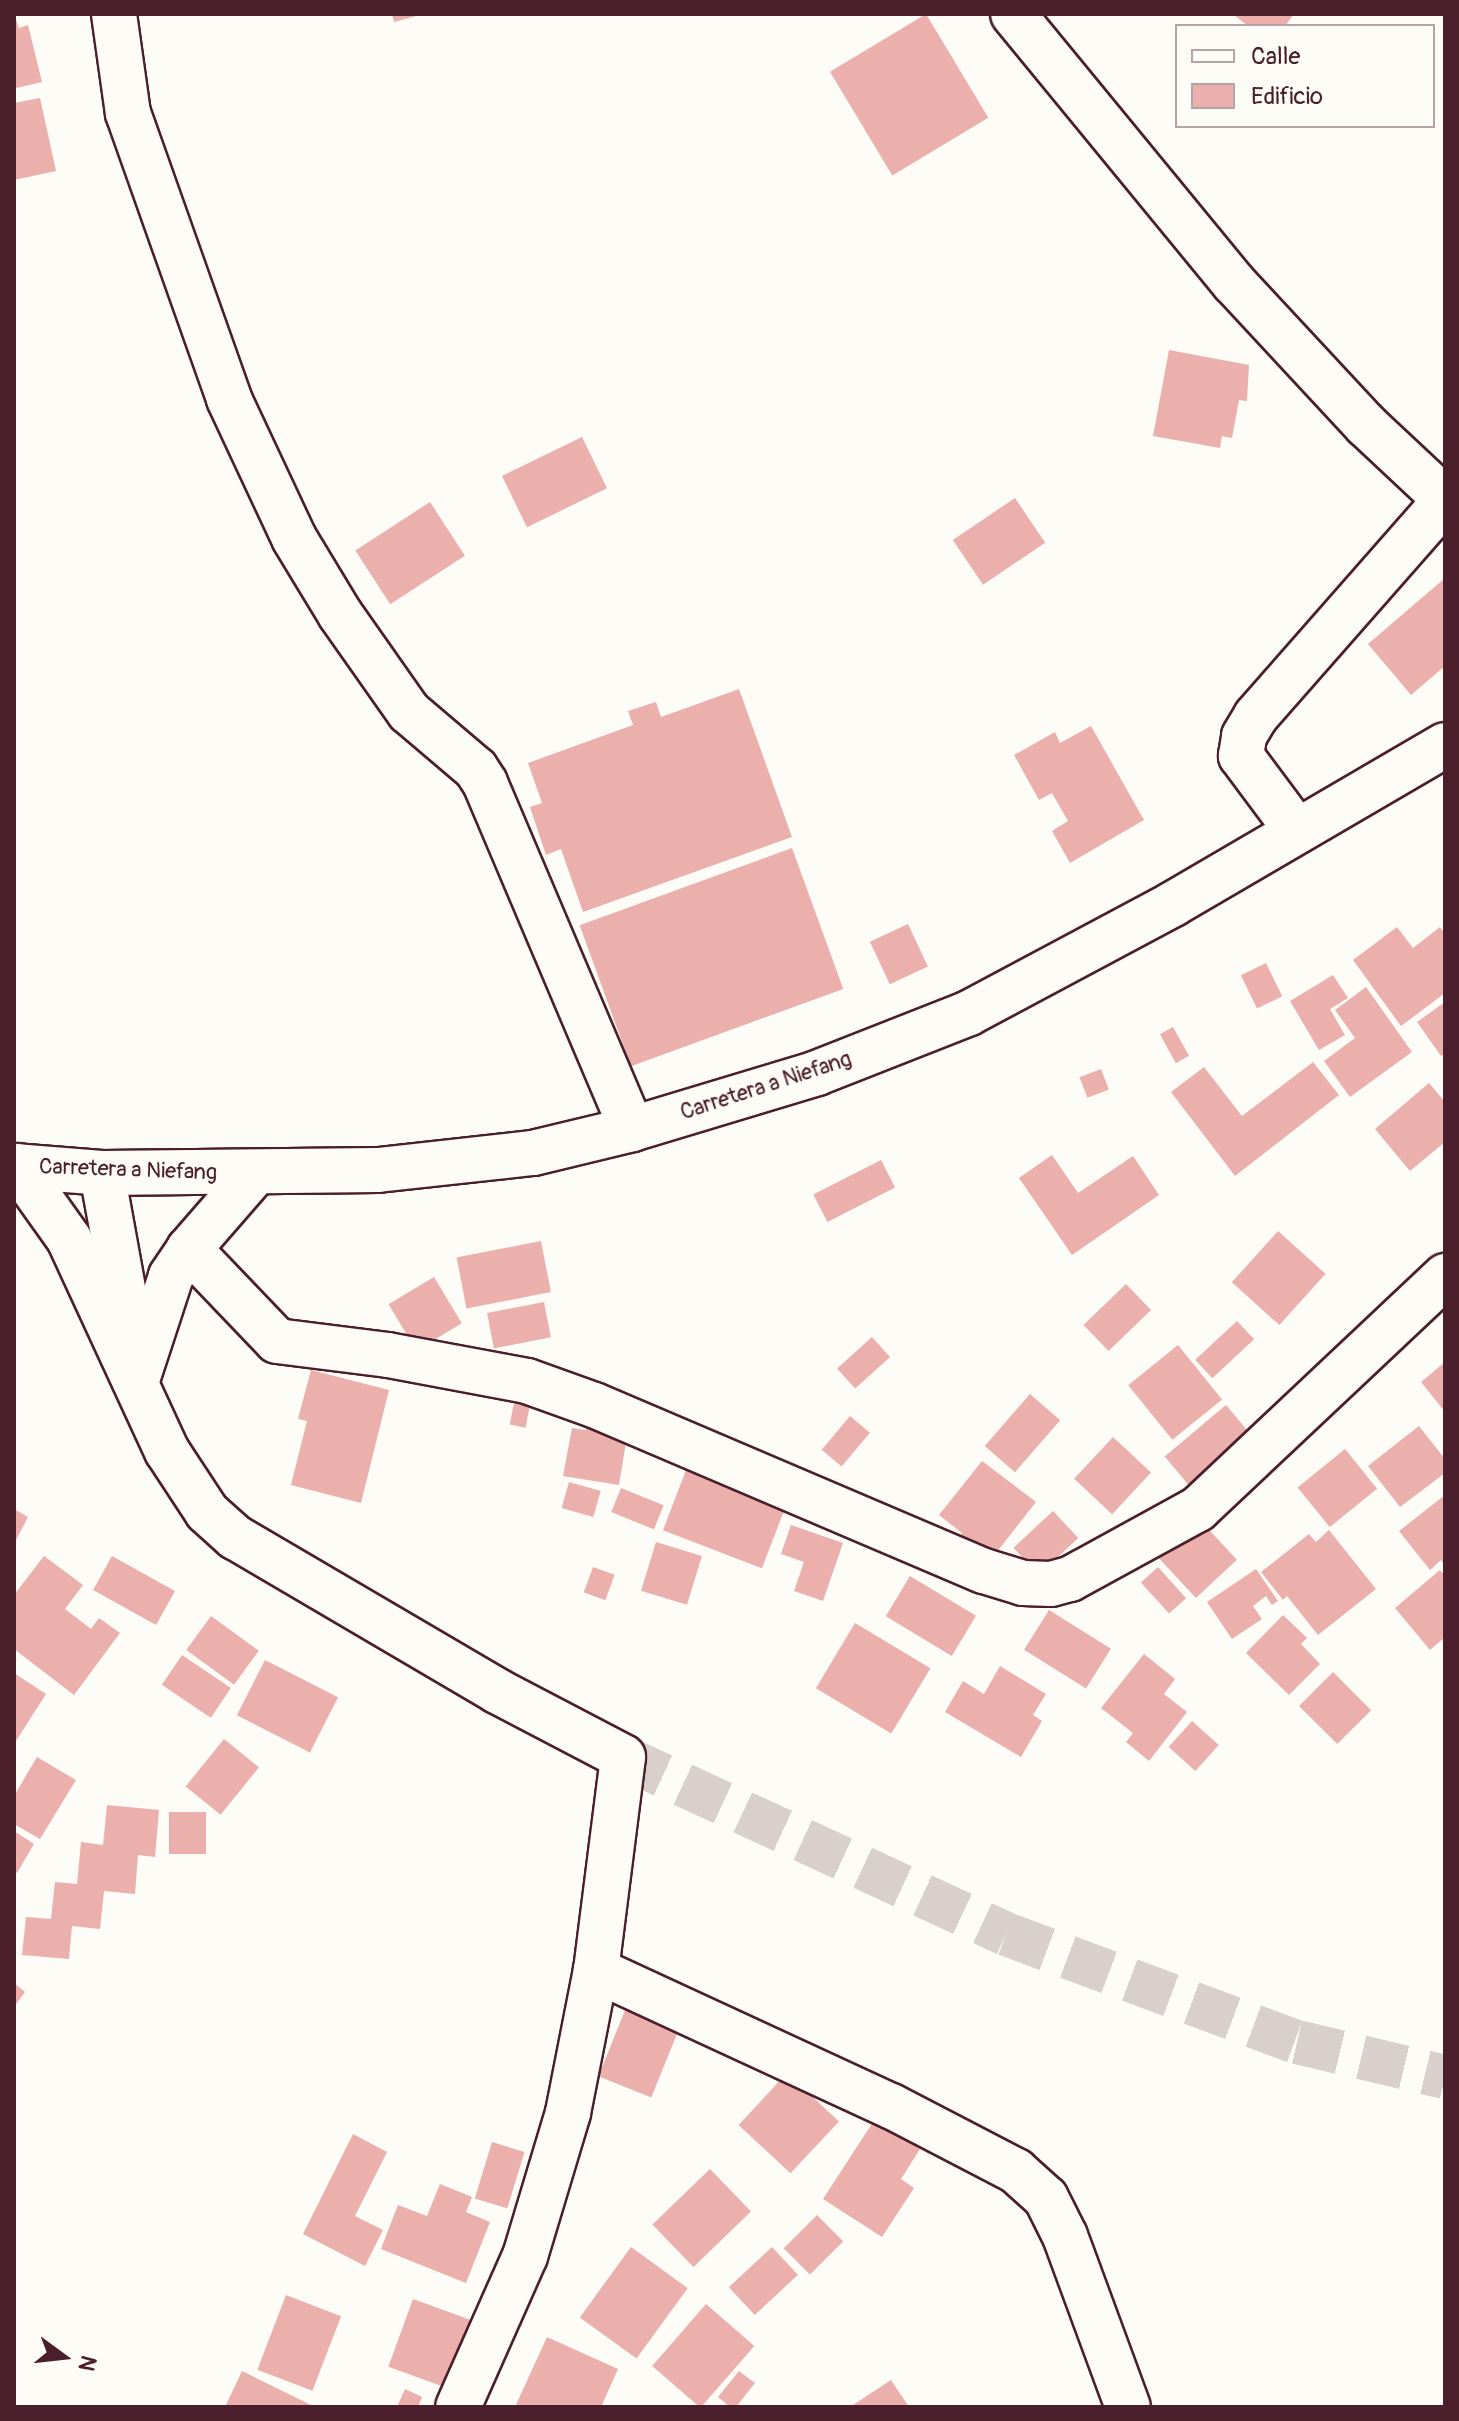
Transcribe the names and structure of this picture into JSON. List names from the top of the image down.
{
  "streets": {
    "street": ["Carretera a Niefang"]
  },
  "legend": ["Calle", "Edificio"],
  "north": "right"
}
